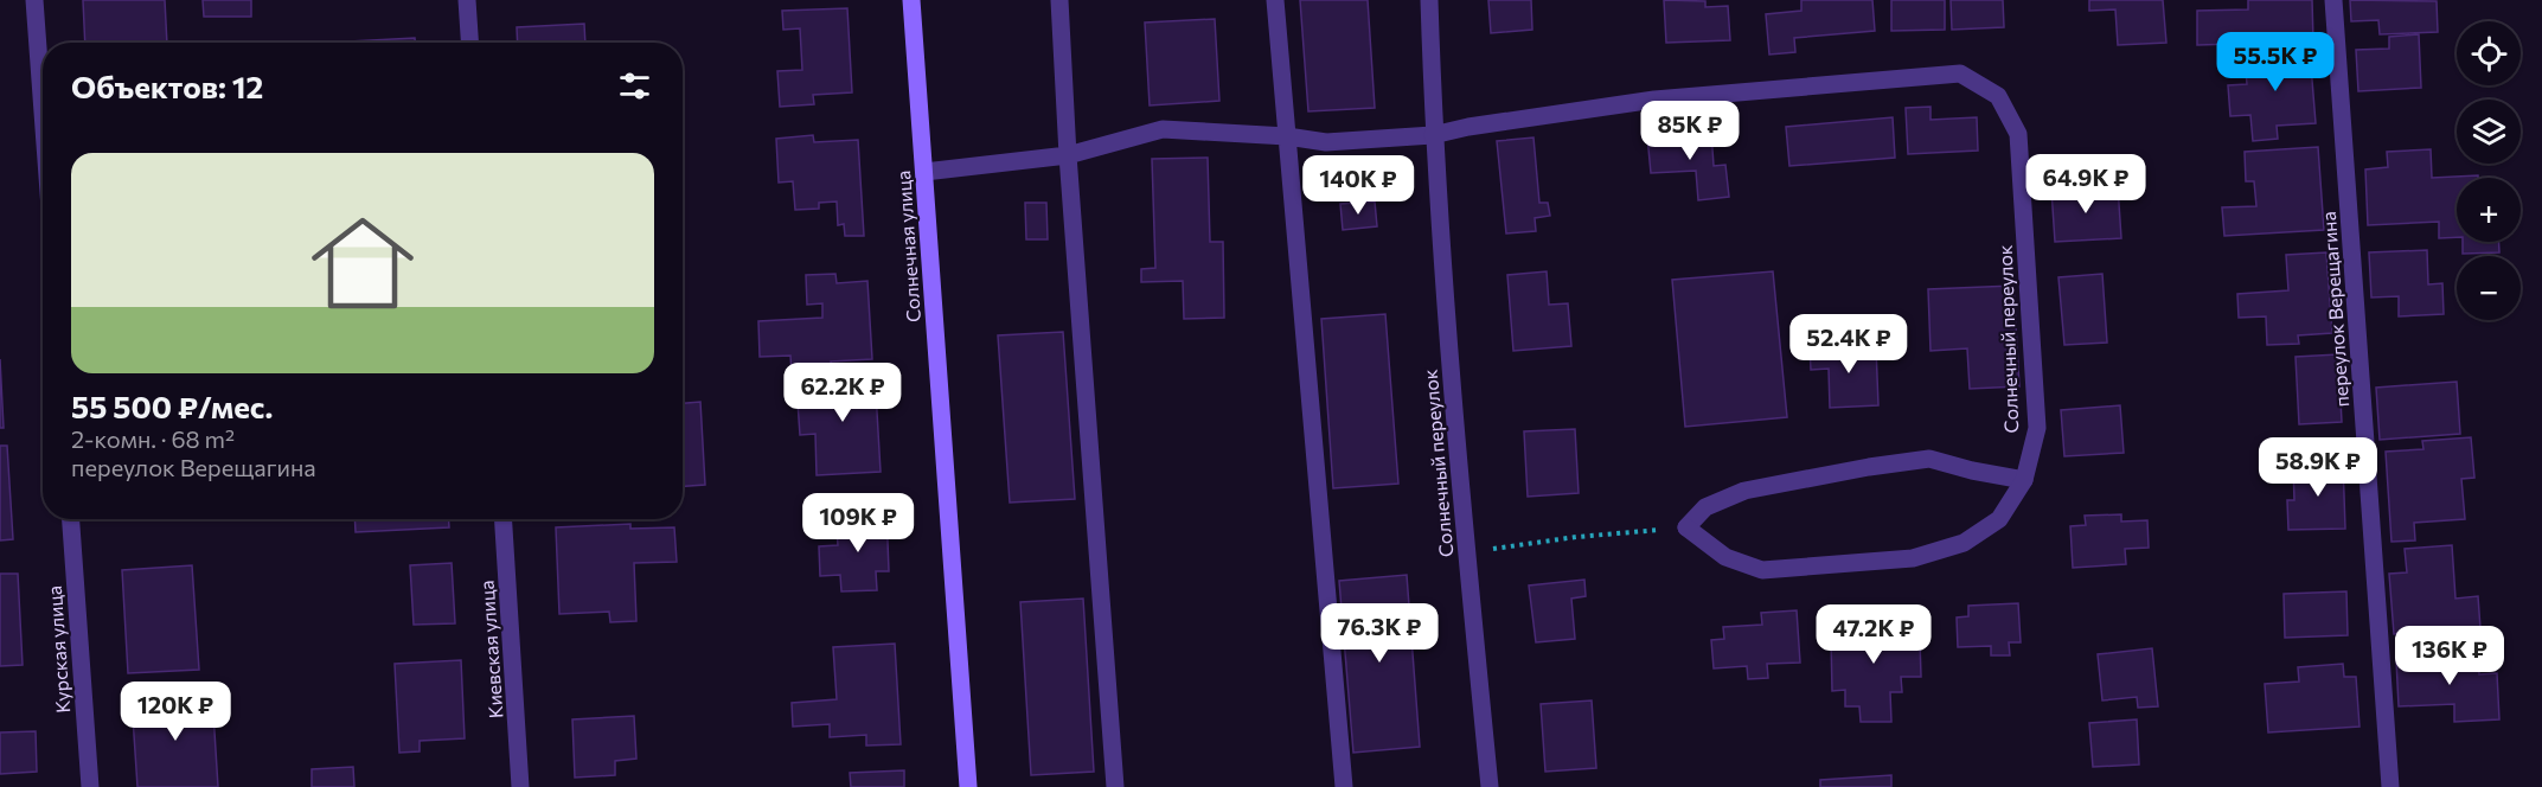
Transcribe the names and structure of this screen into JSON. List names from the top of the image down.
{
  "streets": {
    "main road": ["Солнечная улица"],
    "street": [
      "переулок Верещагина",
      "Солнечный переулок",
      "Курская улица",
      "Киевская улица"
    ]
  },
  "page": {
    "map_buttons": ["+", "−"],
    "price": [
      "55.5K ₽",
      "85K ₽",
      "64.9K ₽",
      "140K ₽",
      "52.4K ₽",
      "62.2K ₽",
      "58.9K ₽",
      "109K ₽",
      "76.3K ₽",
      "47.2K ₽",
      "136K ₽",
      "120K ₽"
    ],
    "heading": "Объектов: 12",
    "list": [
      {
        "name": "55 500 ₽/мес.",
        "note": "2-комн. · 68 m² · переулок Верещагина"
      }
    ]
  }
}
